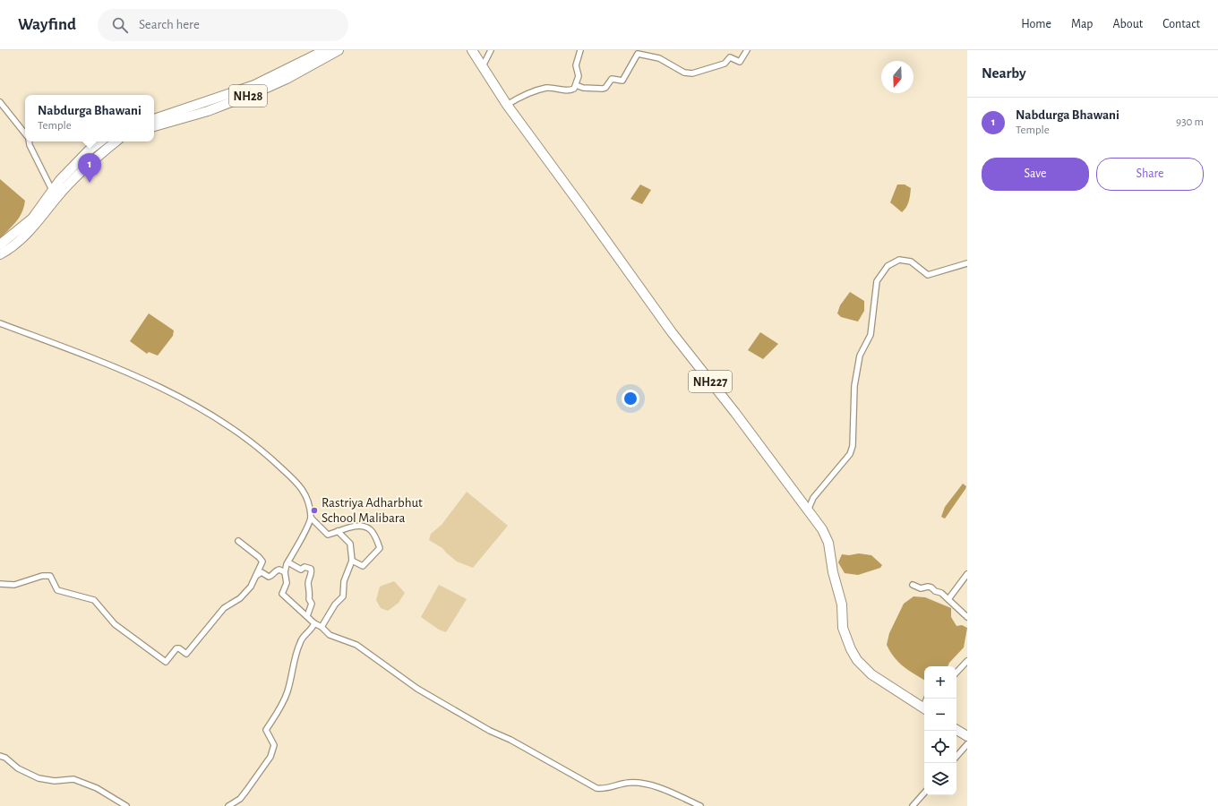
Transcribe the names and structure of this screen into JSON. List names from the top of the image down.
{
  "streets": {
    "highway": ["NH28", "NH227"]
  },
  "places": ["Rastriya Adharbhut School Malibara"],
  "north": "bottom",
  "page": {
    "header": "Wayfind",
    "search": "Search here",
    "nav": [
      "Home",
      "Map",
      "About",
      "Contact"
    ],
    "heading": "Nearby",
    "popup": ["Nabdurga Bhawani", "Temple"],
    "list": [
      {
        "mark": "1",
        "name": "Nabdurga Bhawani",
        "note": "Temple",
        "value": "930 m"
      }
    ],
    "buttons": ["Save", "Share"],
    "pins": "1",
    "map_buttons": ["+", "−"]
  }
}
